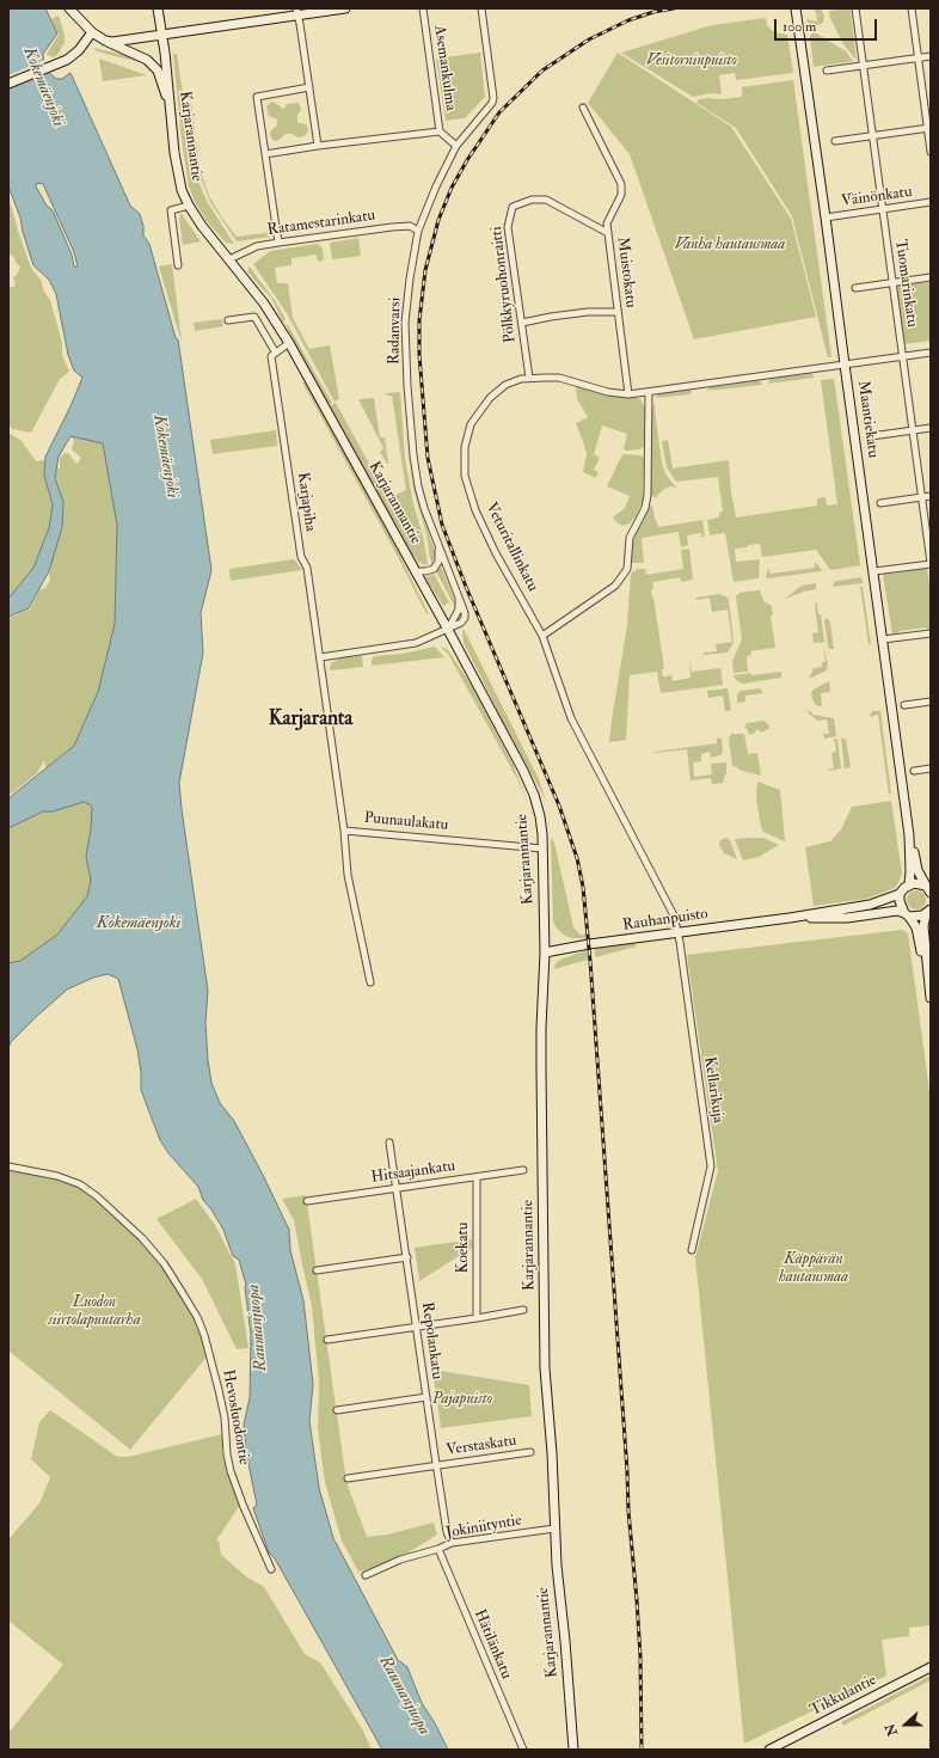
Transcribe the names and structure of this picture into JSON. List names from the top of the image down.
{
  "streets": {
    "main road": [
      "Karjarannantie",
      "Maantiekatu",
      "Rauhanpuisto",
      "Tikkulantie"
    ],
    "street": [
      "Asemankulma",
      "Väinönkatu",
      "Ratamestarinkatu",
      "Muistokatu",
      "Tuomarinkatu",
      "Pölkkyruohonraitti",
      "Radanvarsi",
      "Karjapiha",
      "Veturitallinkatu",
      "Puunaulakatu",
      "Kellarikuja",
      "Hitsaajankatu",
      "Koekatu",
      "Repolankatu",
      "Hevosluodontie",
      "Verstaskatu",
      "Jokiniityntie",
      "Hätilänkatu"
    ]
  },
  "crossings": [
    ["Karjarannantie", "Ratamestarinkatu"],
    ["Karjarannantie", "Radanvarsi"],
    ["Karjarannantie", "Puunaulakatu"],
    ["Karjarannantie", "Rauhanpuisto"],
    ["Karjarannantie", "Jokiniityntie"],
    ["Väinönkatu", "Tuomarinkatu"],
    ["Väinönkatu", "Maantiekatu"],
    ["Ratamestarinkatu", "Radanvarsi"],
    ["Muistokatu", "Pölkkyruohonraitti"],
    ["Muistokatu", "Veturitallinkatu"],
    ["Tuomarinkatu", "Veturitallinkatu"],
    ["Pölkkyruohonraitti", "Veturitallinkatu"],
    ["Maantiekatu", "Veturitallinkatu"],
    ["Karjapiha", "Puunaulakatu"],
    ["Veturitallinkatu", "Rauhanpuisto"],
    ["Veturitallinkatu", "Kellarikuja"],
    ["Rauhanpuisto", "Kellarikuja"],
    ["Hitsaajankatu", "Koekatu"],
    ["Hitsaajankatu", "Repolankatu"],
    ["Repolankatu", "Verstaskatu"],
    ["Repolankatu", "Jokiniityntie"],
    ["Jokiniityntie", "Hätilänkatu"]
  ],
  "districts": ["Karjaranta"],
  "water": ["Kokemäenjoki", "Raumanjuopa"],
  "parks": [
    "Vesitorninpuisto",
    "Vanha hautausmaa",
    "Käppärän hautausmaa",
    "Luodon siirtolapuutarha",
    "Pajapuisto"
  ],
  "scale_bar": "100 m",
  "north": "left"
}
